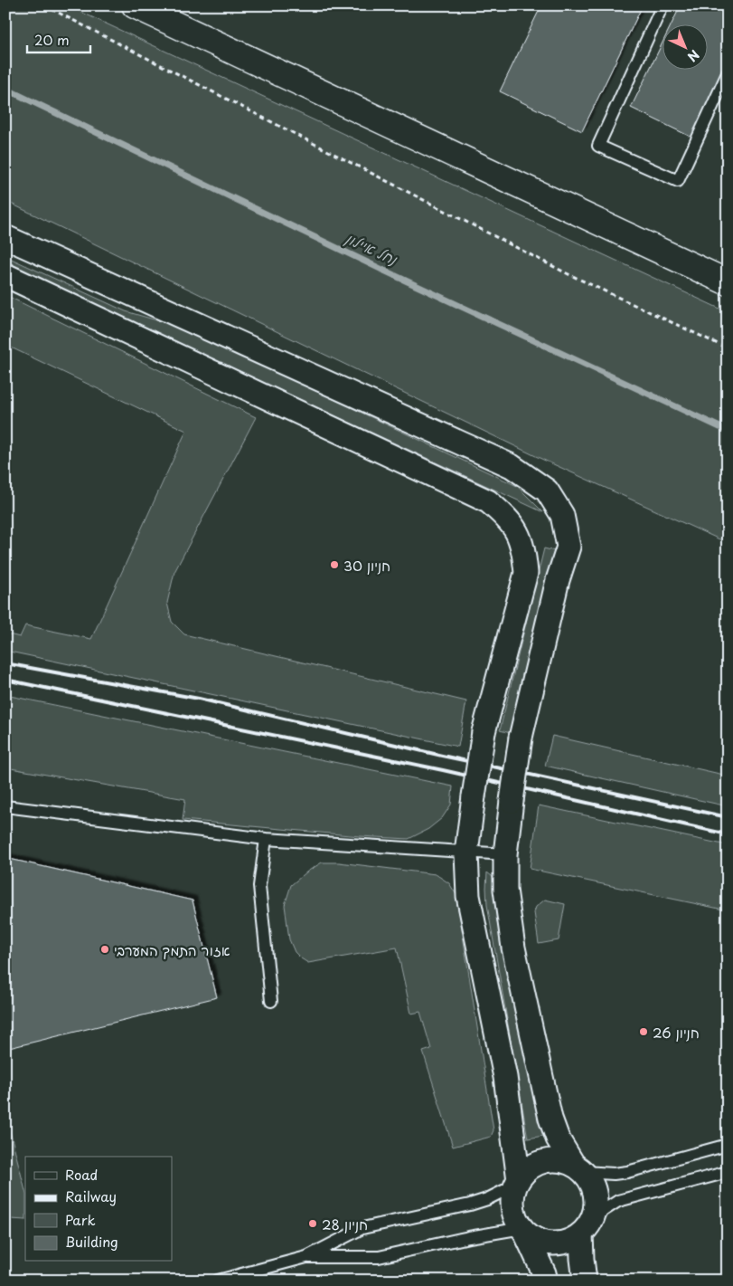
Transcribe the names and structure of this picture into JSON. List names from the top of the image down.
{
  "water": ["נחל איילון"],
  "places": [
    "חניון 30",
    "אזור התמך המערבי",
    "חניון 26",
    "חניון 28"
  ],
  "legend": [
    "Road",
    "Railway",
    "Park",
    "Building"
  ],
  "scale_bar": "20 m",
  "north": "bottom right"
}
